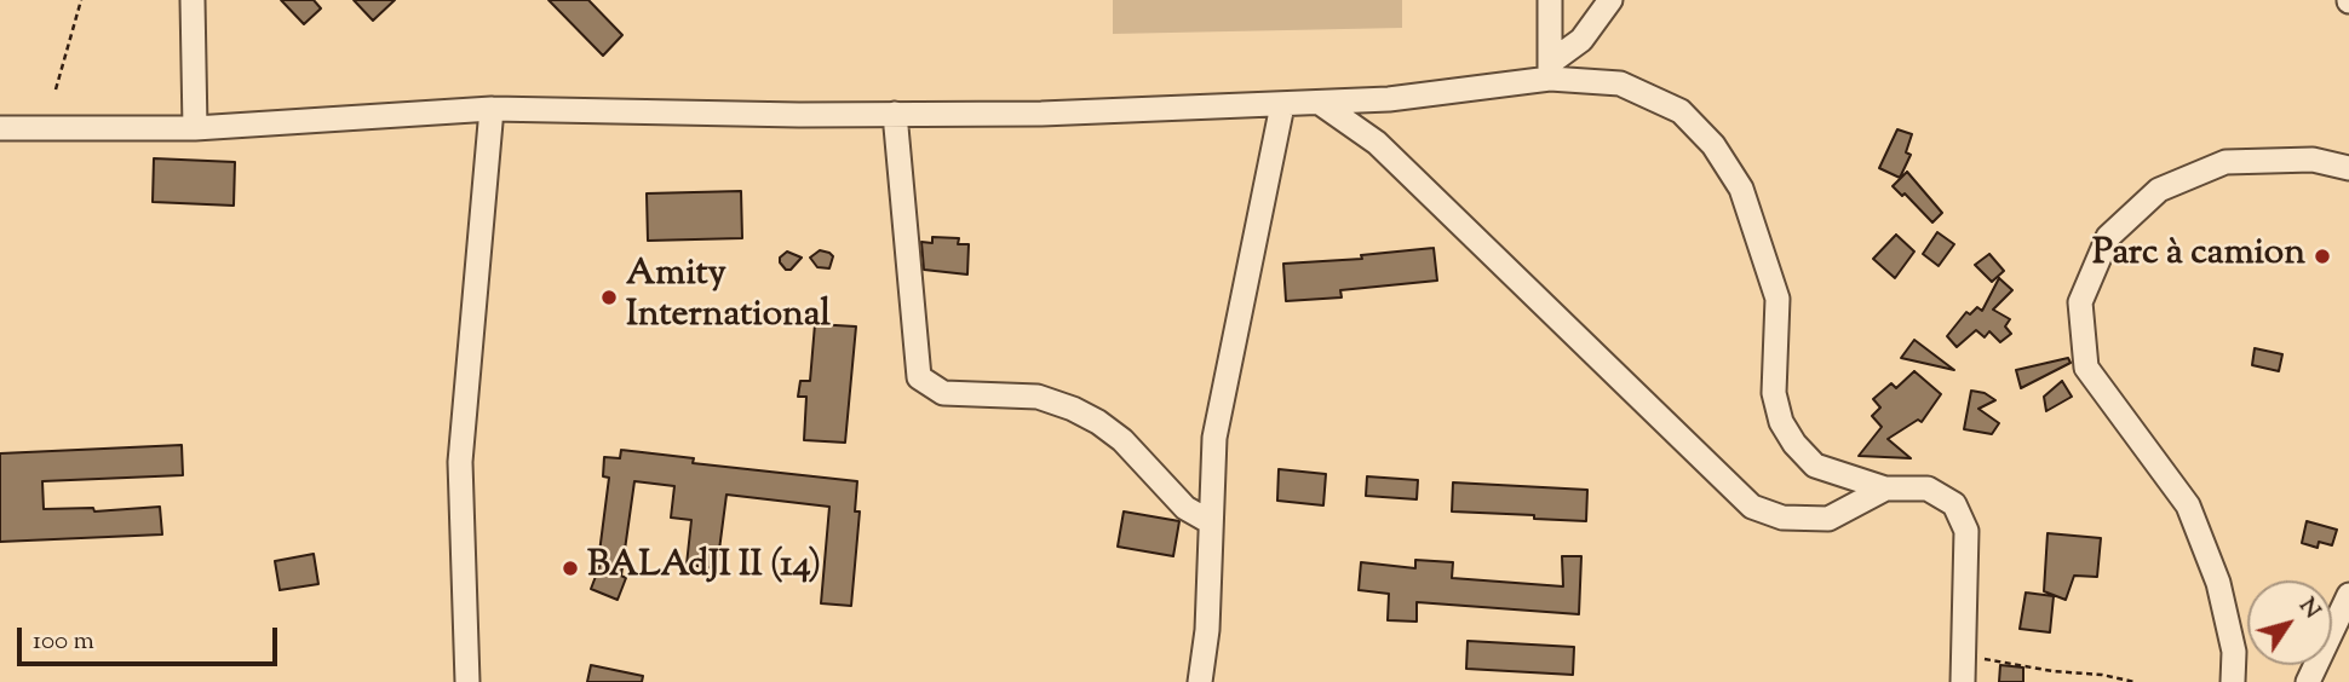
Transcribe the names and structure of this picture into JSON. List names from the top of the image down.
{
  "places": ["Parc à camion", "Amity International", "BALAdJI II (14)"],
  "scale_bar": "100 m",
  "north": "top right"
}
